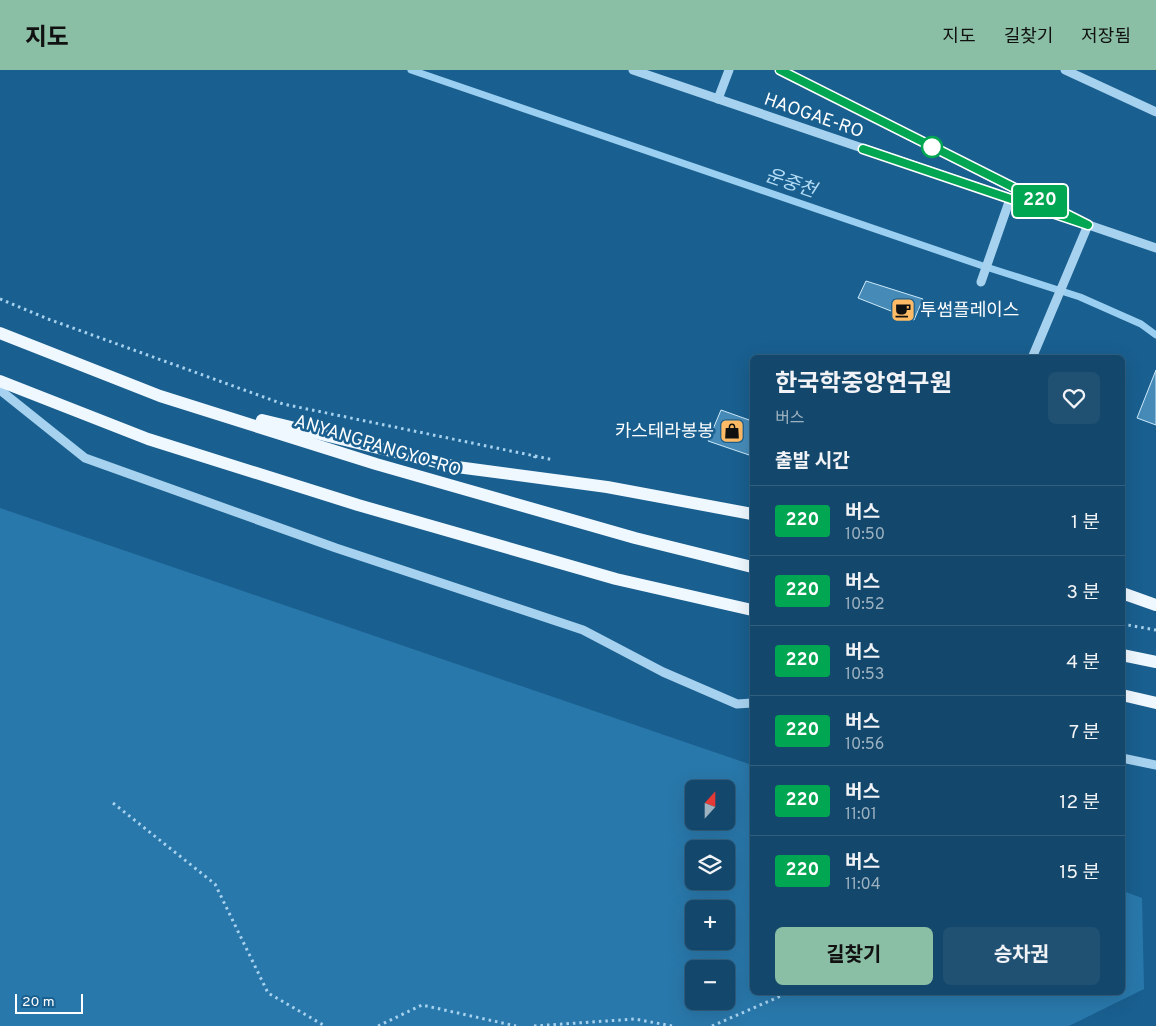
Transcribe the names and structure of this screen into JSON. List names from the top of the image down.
{
  "streets": {
    "main road": ["ANYANGPANGYO-RO"],
    "street": ["HAOGAE-RO"]
  },
  "water": ["운중천"],
  "places": {
    "cafe": ["투썸플레이스"],
    "shop": ["카스테라봉봉"]
  },
  "lines": ["bus line 220"],
  "scale_bar": "20 m",
  "north": "top",
  "page": {
    "header": "지도",
    "nav": ["지도", "길찾기", "저장됨"],
    "on_map": "220",
    "heading": [
      ["한국학중앙연구원", "버스"],
      "출발 시간"
    ],
    "list": [
      {
        "mark": "220",
        "name": "버스",
        "note": "10:50",
        "value": "1 분"
      },
      {
        "mark": "220",
        "name": "버스",
        "note": "10:52",
        "value": "3 분"
      },
      {
        "mark": "220",
        "name": "버스",
        "note": "10:53",
        "value": "4 분"
      },
      {
        "mark": "220",
        "name": "버스",
        "note": "10:56",
        "value": "7 분"
      },
      {
        "mark": "220",
        "name": "버스",
        "note": "11:01",
        "value": "12 분"
      },
      {
        "mark": "220",
        "name": "버스",
        "note": "11:04",
        "value": "15 분"
      }
    ],
    "map_buttons": ["+", "−"],
    "buttons": ["길찾기", "승차권"],
    "scale": "20 m"
  }
}
